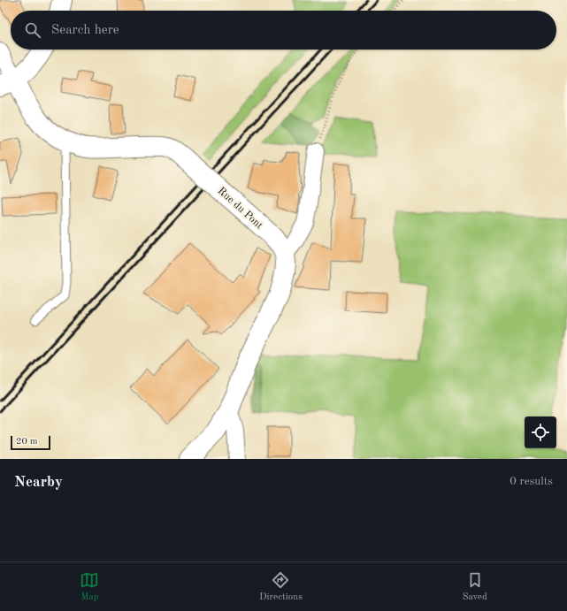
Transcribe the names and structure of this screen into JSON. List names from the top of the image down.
{
  "streets": {
    "street": ["Rue du Pont"]
  },
  "scale_bar": "20 m",
  "page": {
    "search": "Search here",
    "scale": "20 m",
    "heading": ["Nearby", "0 results"],
    "nav": ["Map", "Directions", "Saved"]
  }
}
